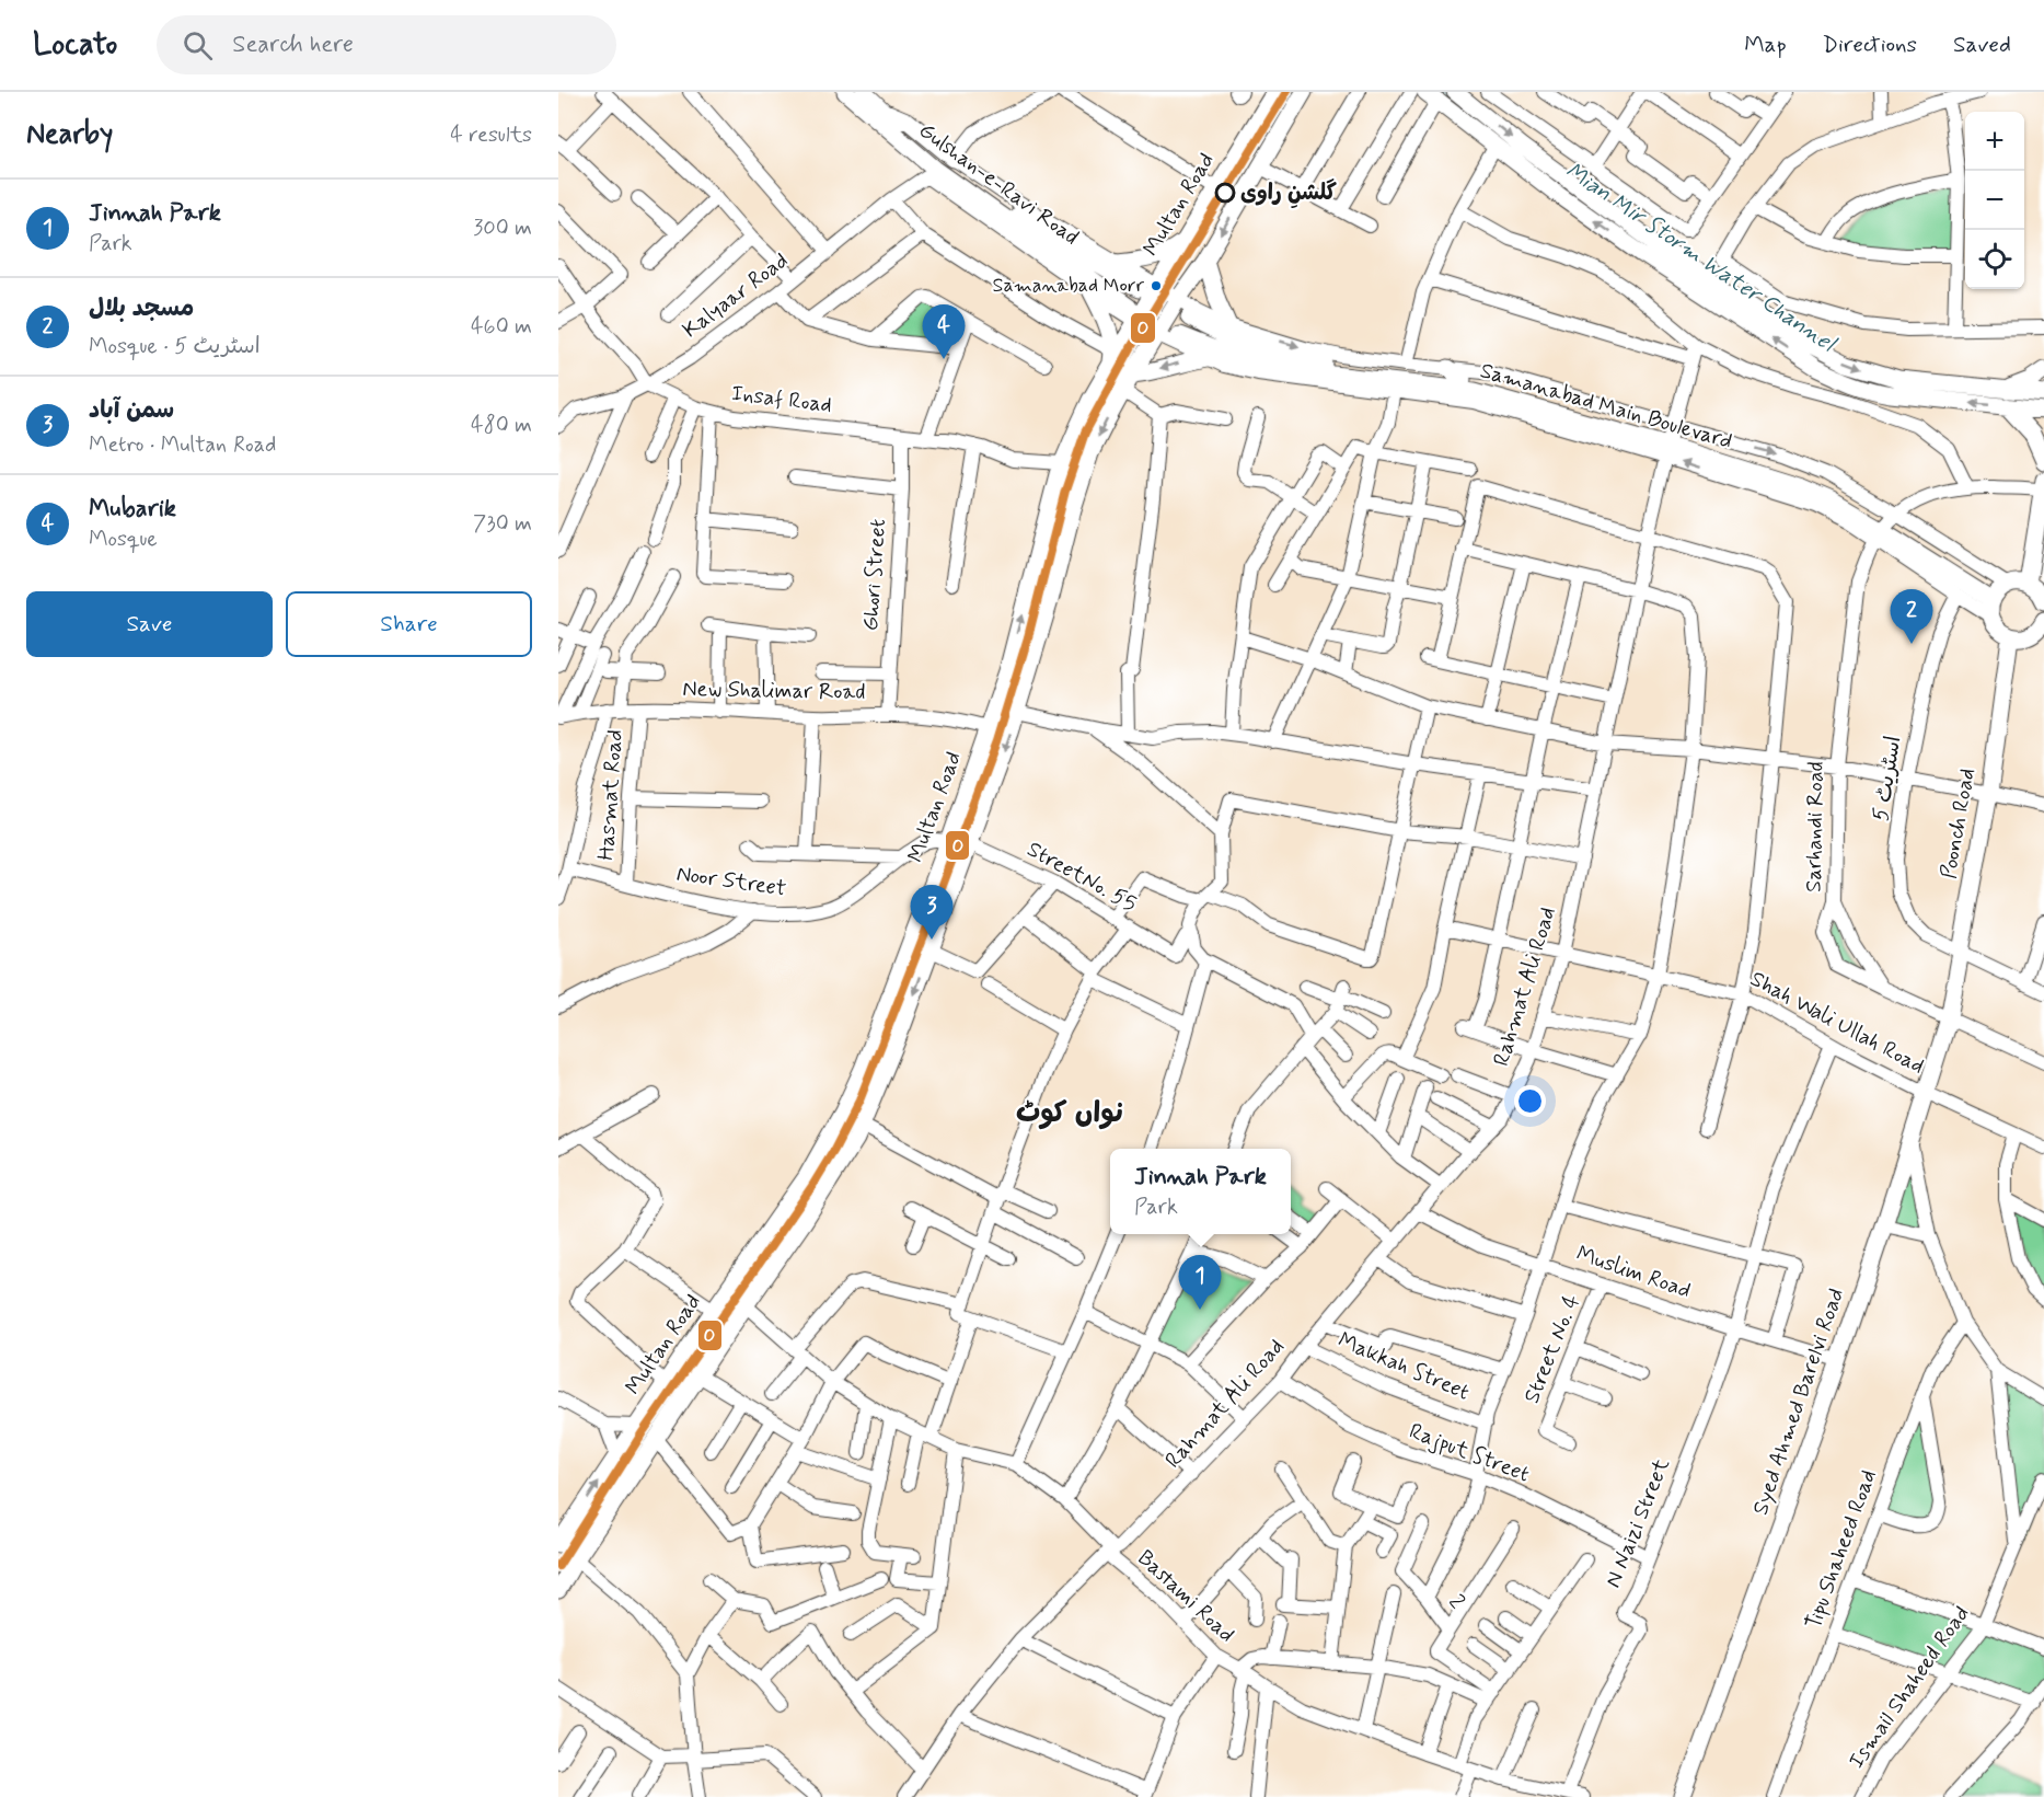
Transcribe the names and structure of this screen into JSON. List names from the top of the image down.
{
  "streets": {
    "main road": [
      "Gulshan-e-Ravi Road",
      "Multan Road",
      "Samanabad Main Boulevard",
      "Poonch Road",
      "Syed Ahmed Barelvi Road"
    ],
    "street": [
      "Kalyaar Road",
      "Insaf Road",
      "Ghori Street",
      "New Shalimar Road",
      "اسٹریٹ 5",
      "Hasmat Road",
      "Sarhandi Road",
      "StreetNo. 55",
      "Noor Street",
      "Rahmat Ali Road",
      "Shah Wali Ullah Road",
      "Muslim Road",
      "Street No. 4",
      "Makkah Street",
      "Rajput Street",
      "N Naizi Street",
      "Tipu Shaheed Road",
      "Bastami Road",
      "2",
      "Ismail Shaheed Road"
    ]
  },
  "crossings": [
    ["Gulshan-e-Ravi Road", "Multan Road"],
    ["Multan Road", "Insaf Road"],
    ["Multan Road", "New Shalimar Road"],
    ["Multan Road", "StreetNo. 55"],
    ["Multan Road", "Noor Street"],
    ["Multan Road", "Bastami Road"],
    ["Kalyaar Road", "Insaf Road"],
    ["Insaf Road", "Ghori Street"],
    ["Samanabad Main Boulevard", "Poonch Road"],
    ["Samanabad Main Boulevard", "Sarhandi Road"],
    ["Samanabad Main Boulevard", "Rahmat Ali Road"],
    ["Ghori Street", "New Shalimar Road"],
    ["New Shalimar Road", "Hasmat Road"],
    ["اسٹریٹ 5", "Poonch Road"],
    ["Hasmat Road", "Noor Street"],
    ["Poonch Road", "Syed Ahmed Barelvi Road"],
    ["Rahmat Ali Road", "Shah Wali Ullah Road"],
    ["Rahmat Ali Road", "Muslim Road"],
    ["Rahmat Ali Road", "Makkah Street"],
    ["Rahmat Ali Road", "Rajput Street"],
    ["Rahmat Ali Road", "Bastami Road"],
    ["Rahmat Ali Road", "2"],
    ["Shah Wali Ullah Road", "Syed Ahmed Barelvi Road"],
    ["Shah Wali Ullah Road", "N Naizi Street"],
    ["Shah Wali Ullah Road", "2"],
    ["Muslim Road", "Street No. 4"],
    ["Muslim Road", "Syed Ahmed Barelvi Road"],
    ["Muslim Road", "N Naizi Street"],
    ["Muslim Road", "2"],
    ["Makkah Street", "2"],
    ["Rajput Street", "N Naizi Street"],
    ["Rajput Street", "2"],
    ["N Naizi Street", "Bastami Road"]
  ],
  "districts": ["نواں کوٹ"],
  "water": ["Mian Mir Storm Water Channel"],
  "places": ["گلشنِ راوی", "Samanabad Morr"],
  "lines": ["transit line O"],
  "page": {
    "header": "Locato",
    "search": "Search here",
    "nav": ["Map", "Directions", "Saved"],
    "heading": ["Nearby", "4 results"],
    "map_buttons": ["+", "−"],
    "list": [
      {
        "mark": "1",
        "name": "Jinnah Park",
        "note": "Park",
        "value": "300 m"
      },
      {
        "mark": "2",
        "name": "مسجد بلال",
        "note": "Mosque · اسٹریٹ 5",
        "value": "460 m"
      },
      {
        "mark": "3",
        "name": "سمن آباد",
        "note": "Metro · Multan Road",
        "value": "480 m"
      },
      {
        "mark": "4",
        "name": "Mubarik",
        "note": "Mosque",
        "value": "730 m"
      }
    ],
    "pins": [
      "4",
      "2",
      "3",
      "1"
    ],
    "buttons": ["Save", "Share"],
    "popup": ["Jinnah Park", "Park"]
  }
}
